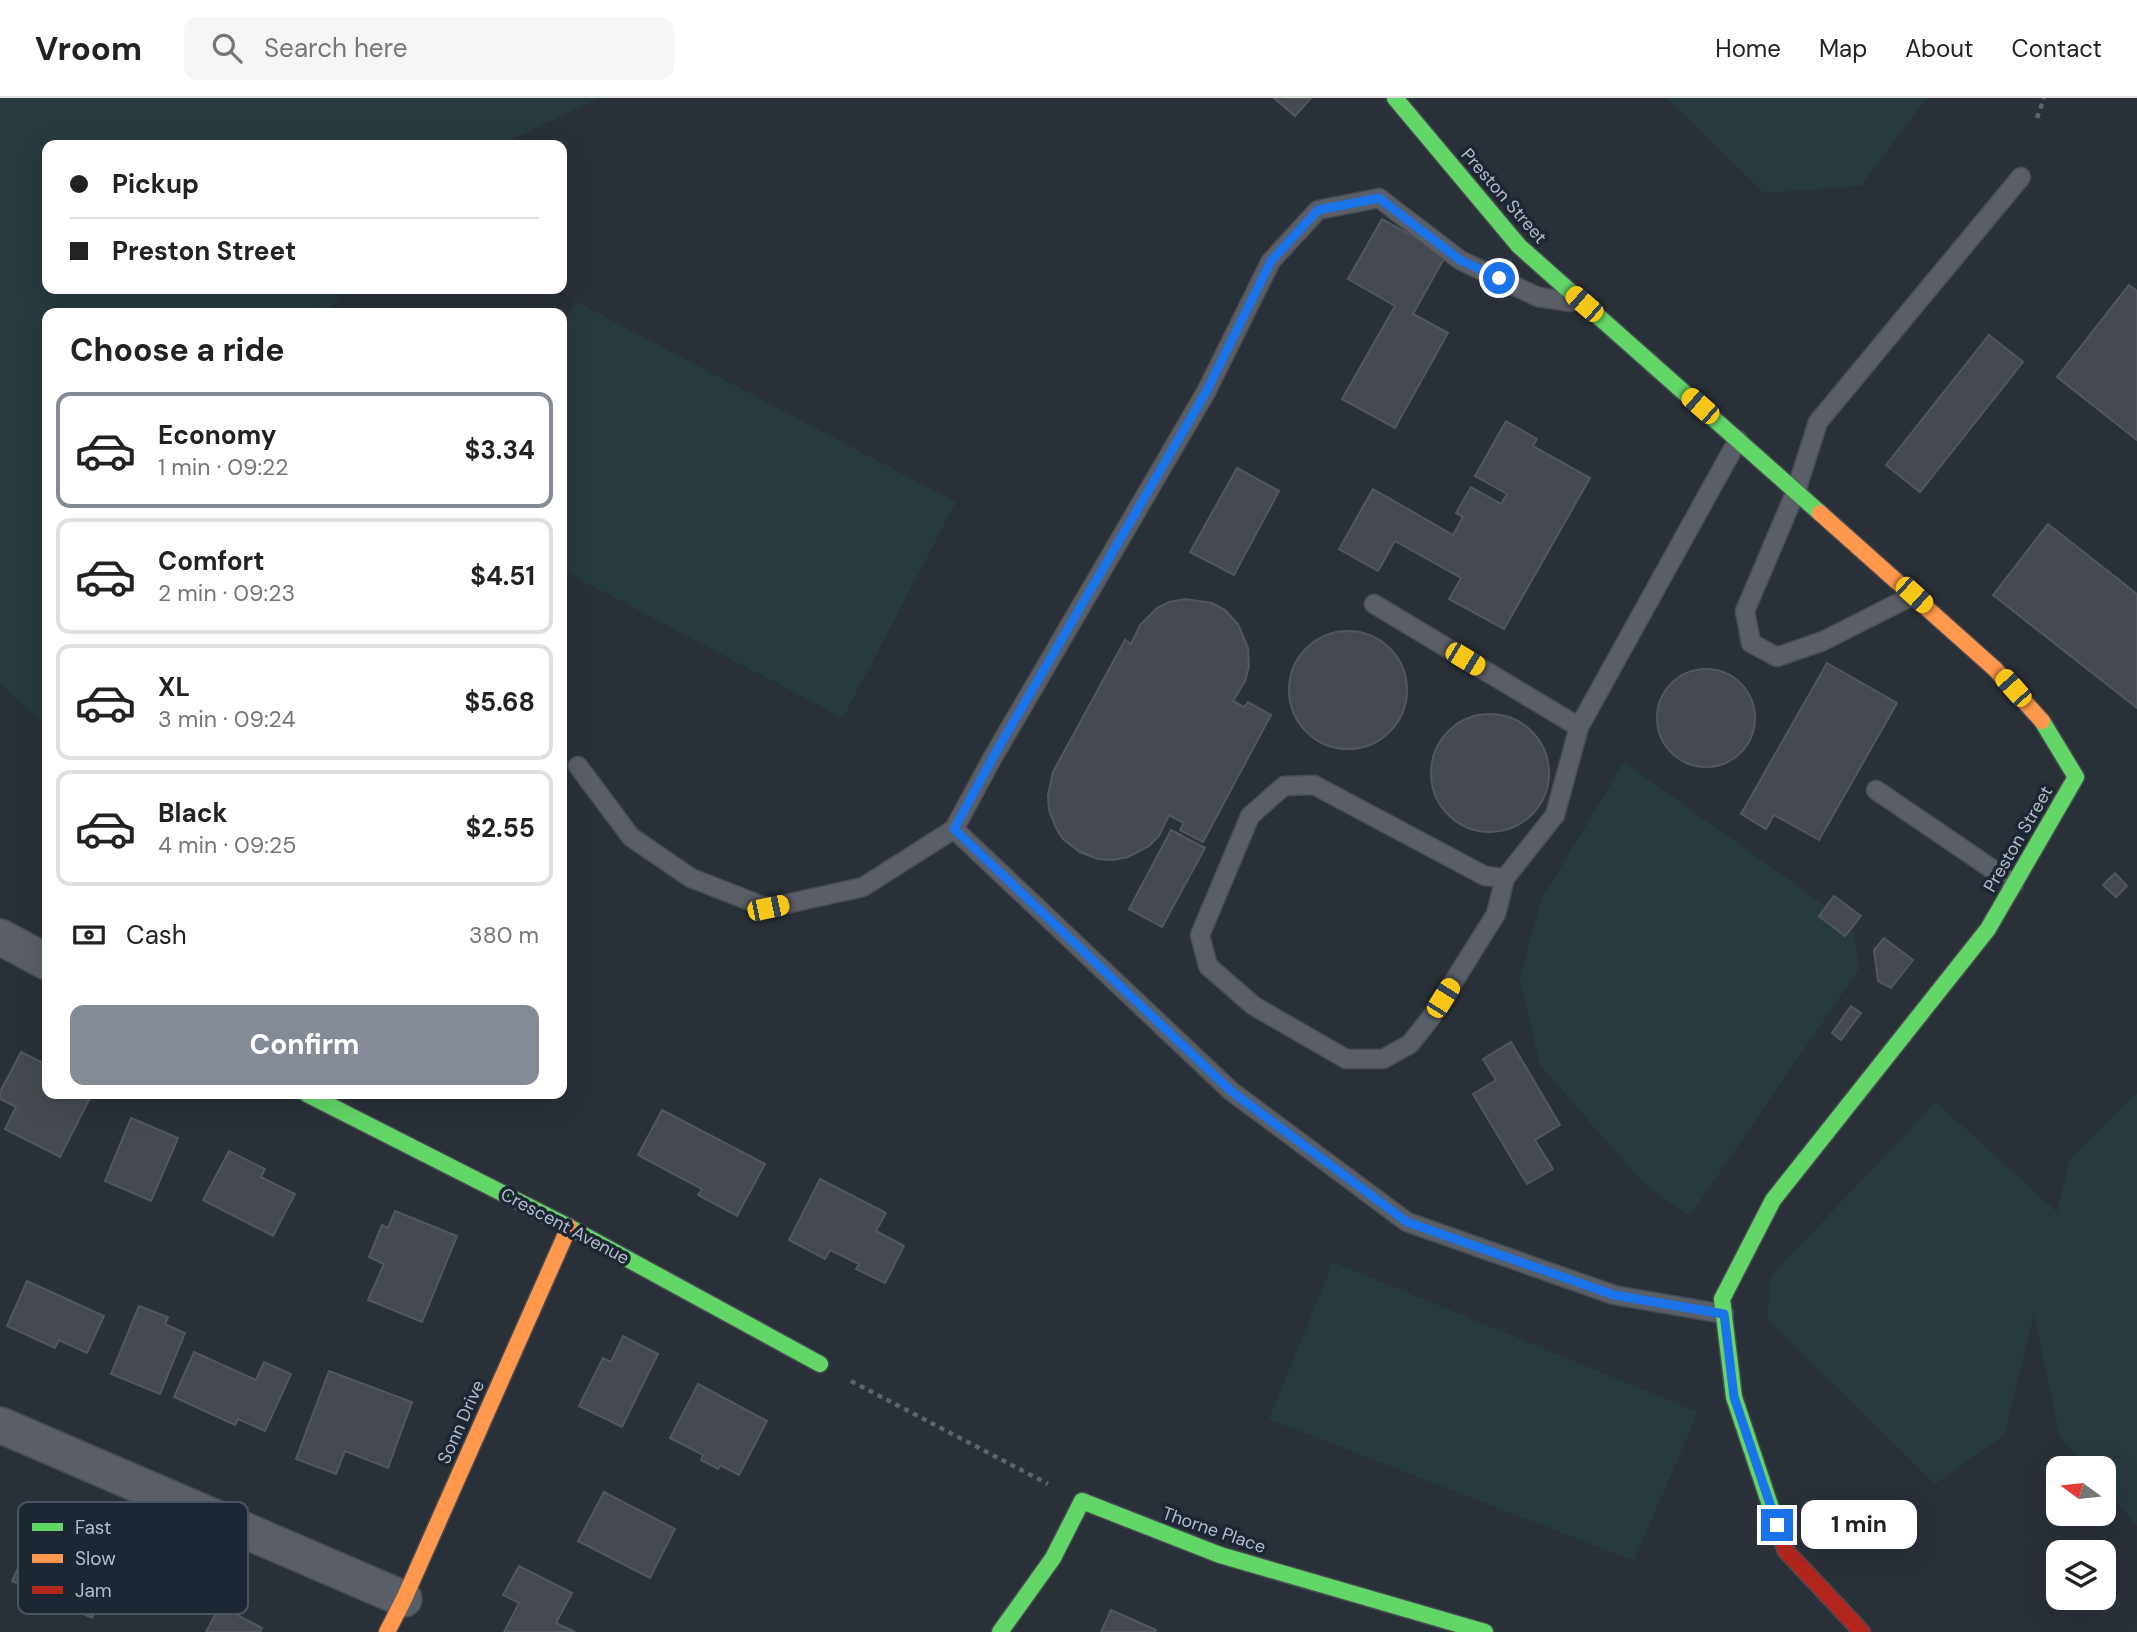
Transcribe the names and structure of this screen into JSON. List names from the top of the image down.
{
  "streets": {
    "street": [
      "Preston Street",
      "Crescent Avenue",
      "Sonn Drive",
      "Thorne Place"
    ]
  },
  "crossings": [
    ["Crescent Avenue", "Sonn Drive"]
  ],
  "legend": ["Fast", "Slow", "Jam"],
  "north": "left",
  "page": {
    "header": "Vroom",
    "search": "Search here",
    "nav": [
      "Home",
      "Map",
      "About",
      "Contact"
    ],
    "banner": ["Pickup", "Preston Street"],
    "heading": "Choose a ride",
    "list": [
      {
        "name": "Economy",
        "note": "1 min · 09:22",
        "value": "$3.34"
      },
      {
        "name": "Comfort",
        "note": "2 min · 09:23",
        "value": "$4.51"
      },
      {
        "name": "XL",
        "note": "3 min · 09:24",
        "value": "$5.68"
      },
      {
        "name": "Black",
        "note": "4 min · 09:25",
        "value": "$2.55"
      }
    ],
    "pay": ["Cash", "380 m"],
    "buttons": "Confirm",
    "bubble": "1 min"
  }
}
